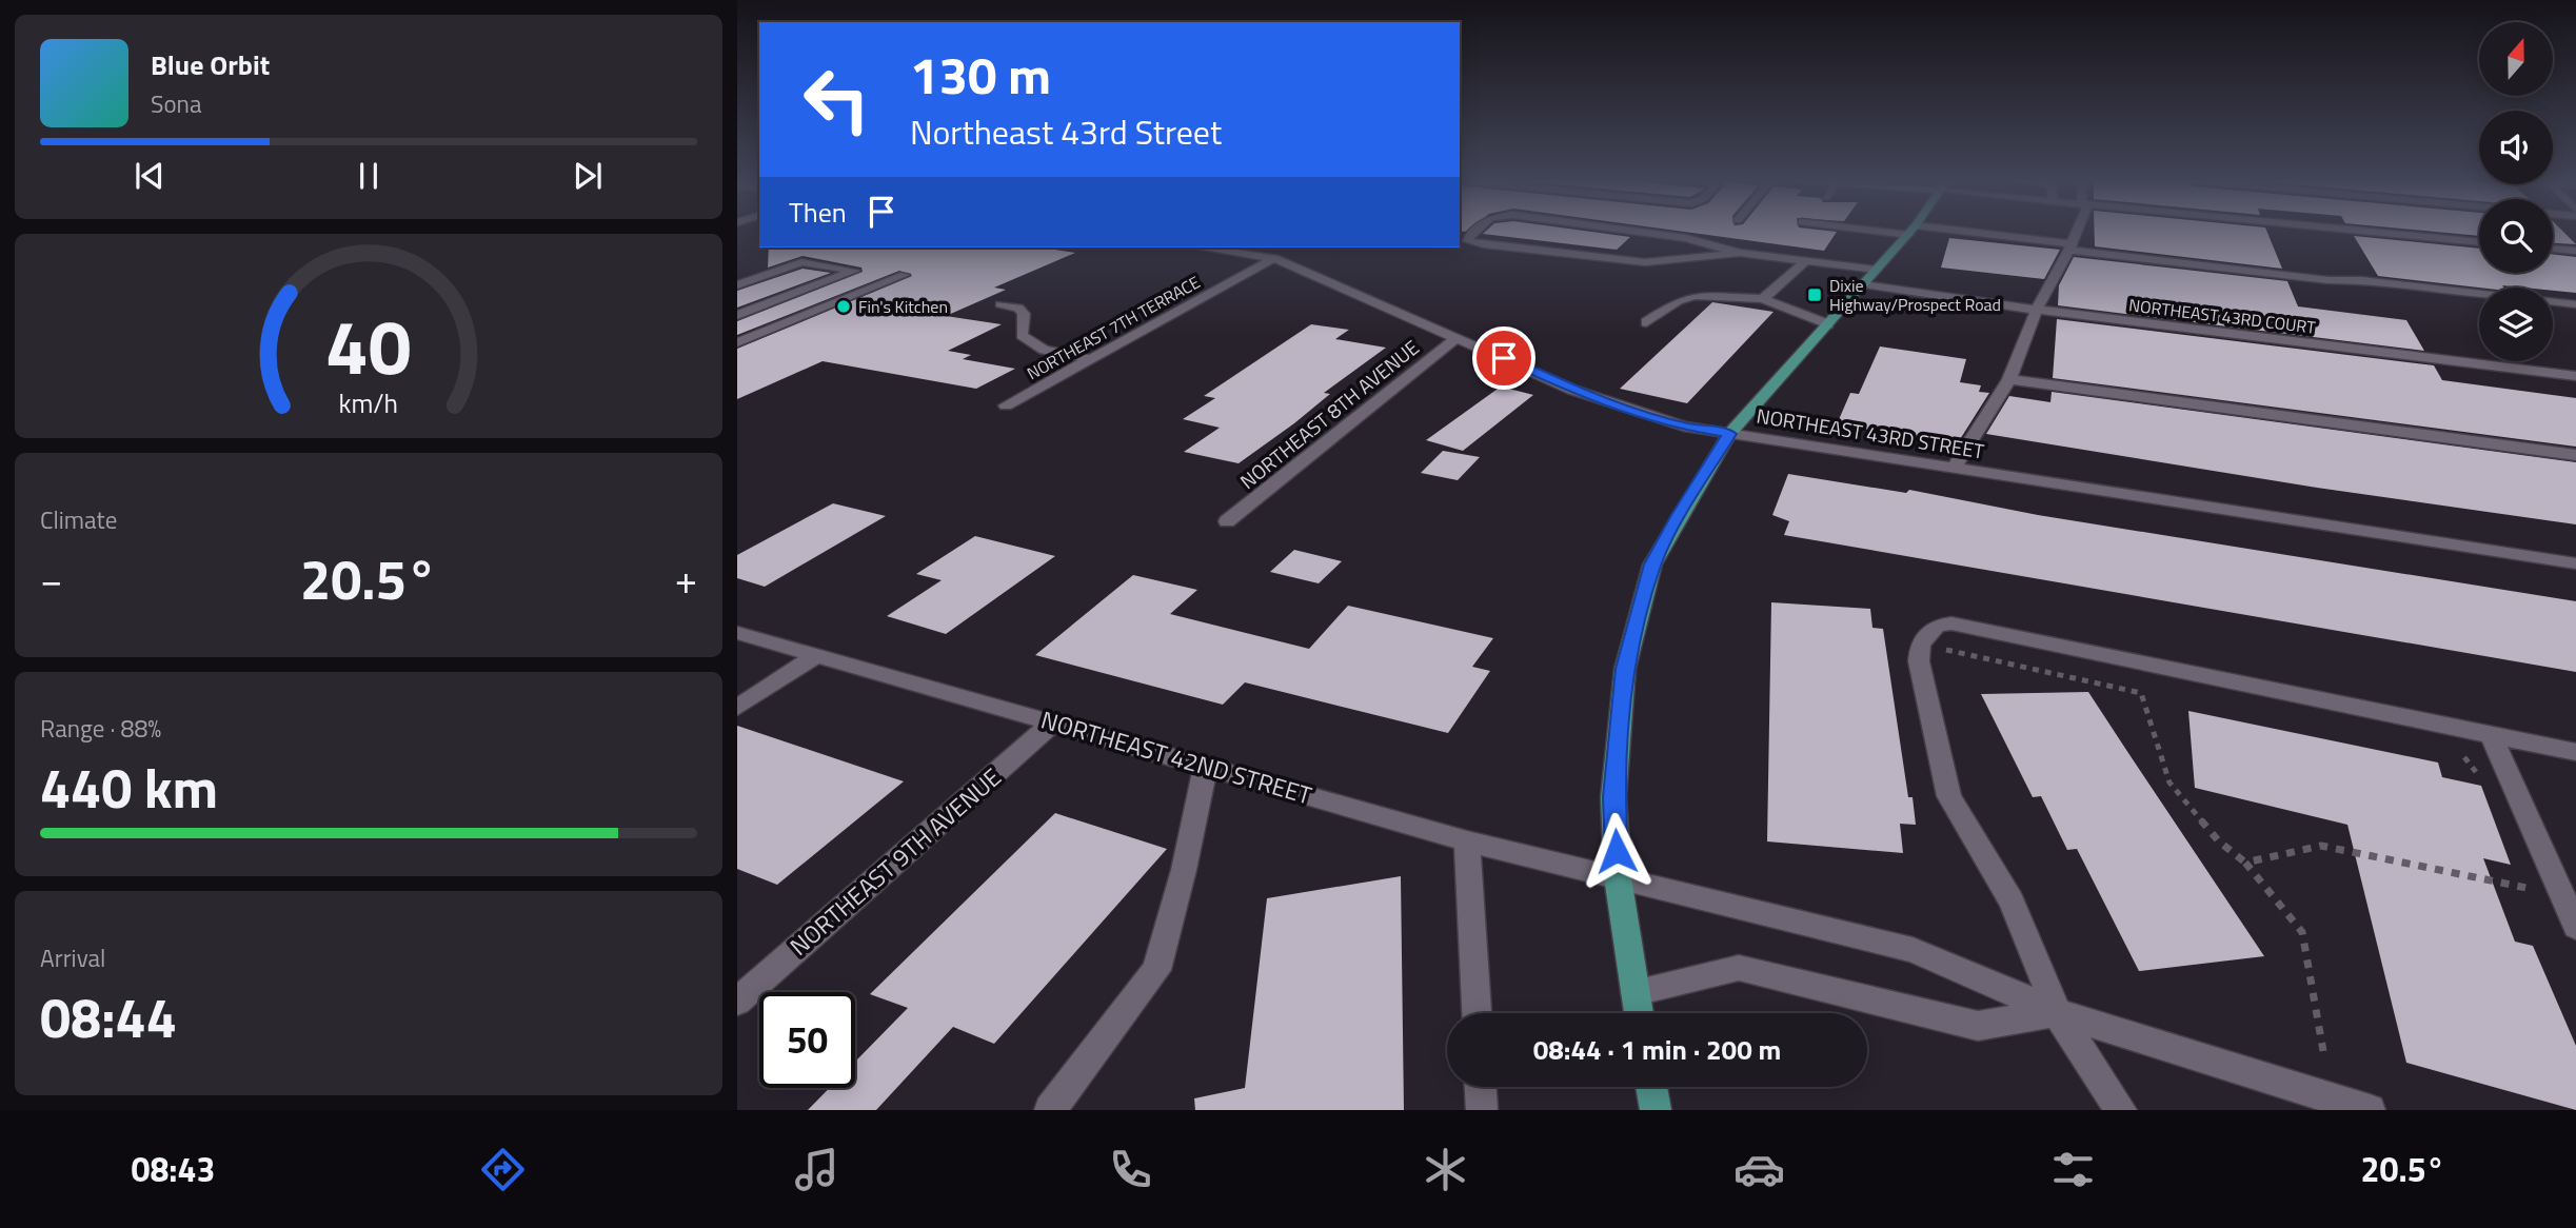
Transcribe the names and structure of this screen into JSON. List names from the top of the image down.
{
  "streets": {
    "street": [
      "NORTHEAST 43RD COURT",
      "NORTHEAST 7TH TERRACE",
      "NORTHEAST 8TH AVENUE",
      "NORTHEAST 43RD STREET",
      "NORTHEAST 42ND STREET",
      "NORTHEAST 9TH AVENUE"
    ]
  },
  "crossings": [
    ["NORTHEAST 7TH TERRACE", "NORTHEAST 43RD STREET"],
    ["NORTHEAST 8TH AVENUE", "NORTHEAST 43RD STREET"],
    ["NORTHEAST 42ND STREET", "NORTHEAST 9TH AVENUE"]
  ],
  "places": {
    "transit": ["Dixie Highway/Prospect Road"],
    "other": ["Fin's Kitchen"]
  },
  "north": "top",
  "page": {
    "turn": ["130 m", "Northeast 43rd Street"],
    "song": ["Blue Orbit", "Sona"],
    "then": "Then",
    "tile": [
      "Climate",
      ["Range · 88%", "440 km"],
      ["Arrival", "08:44"]
    ],
    "heat": ["−", "20.5°", "+"],
    "limit": "50",
    "trip": "08:44 · 1 min · 200 m",
    "tabs": ["08:43", "20.5°"],
    "gauge": ["40", "km/h"]
  }
}
